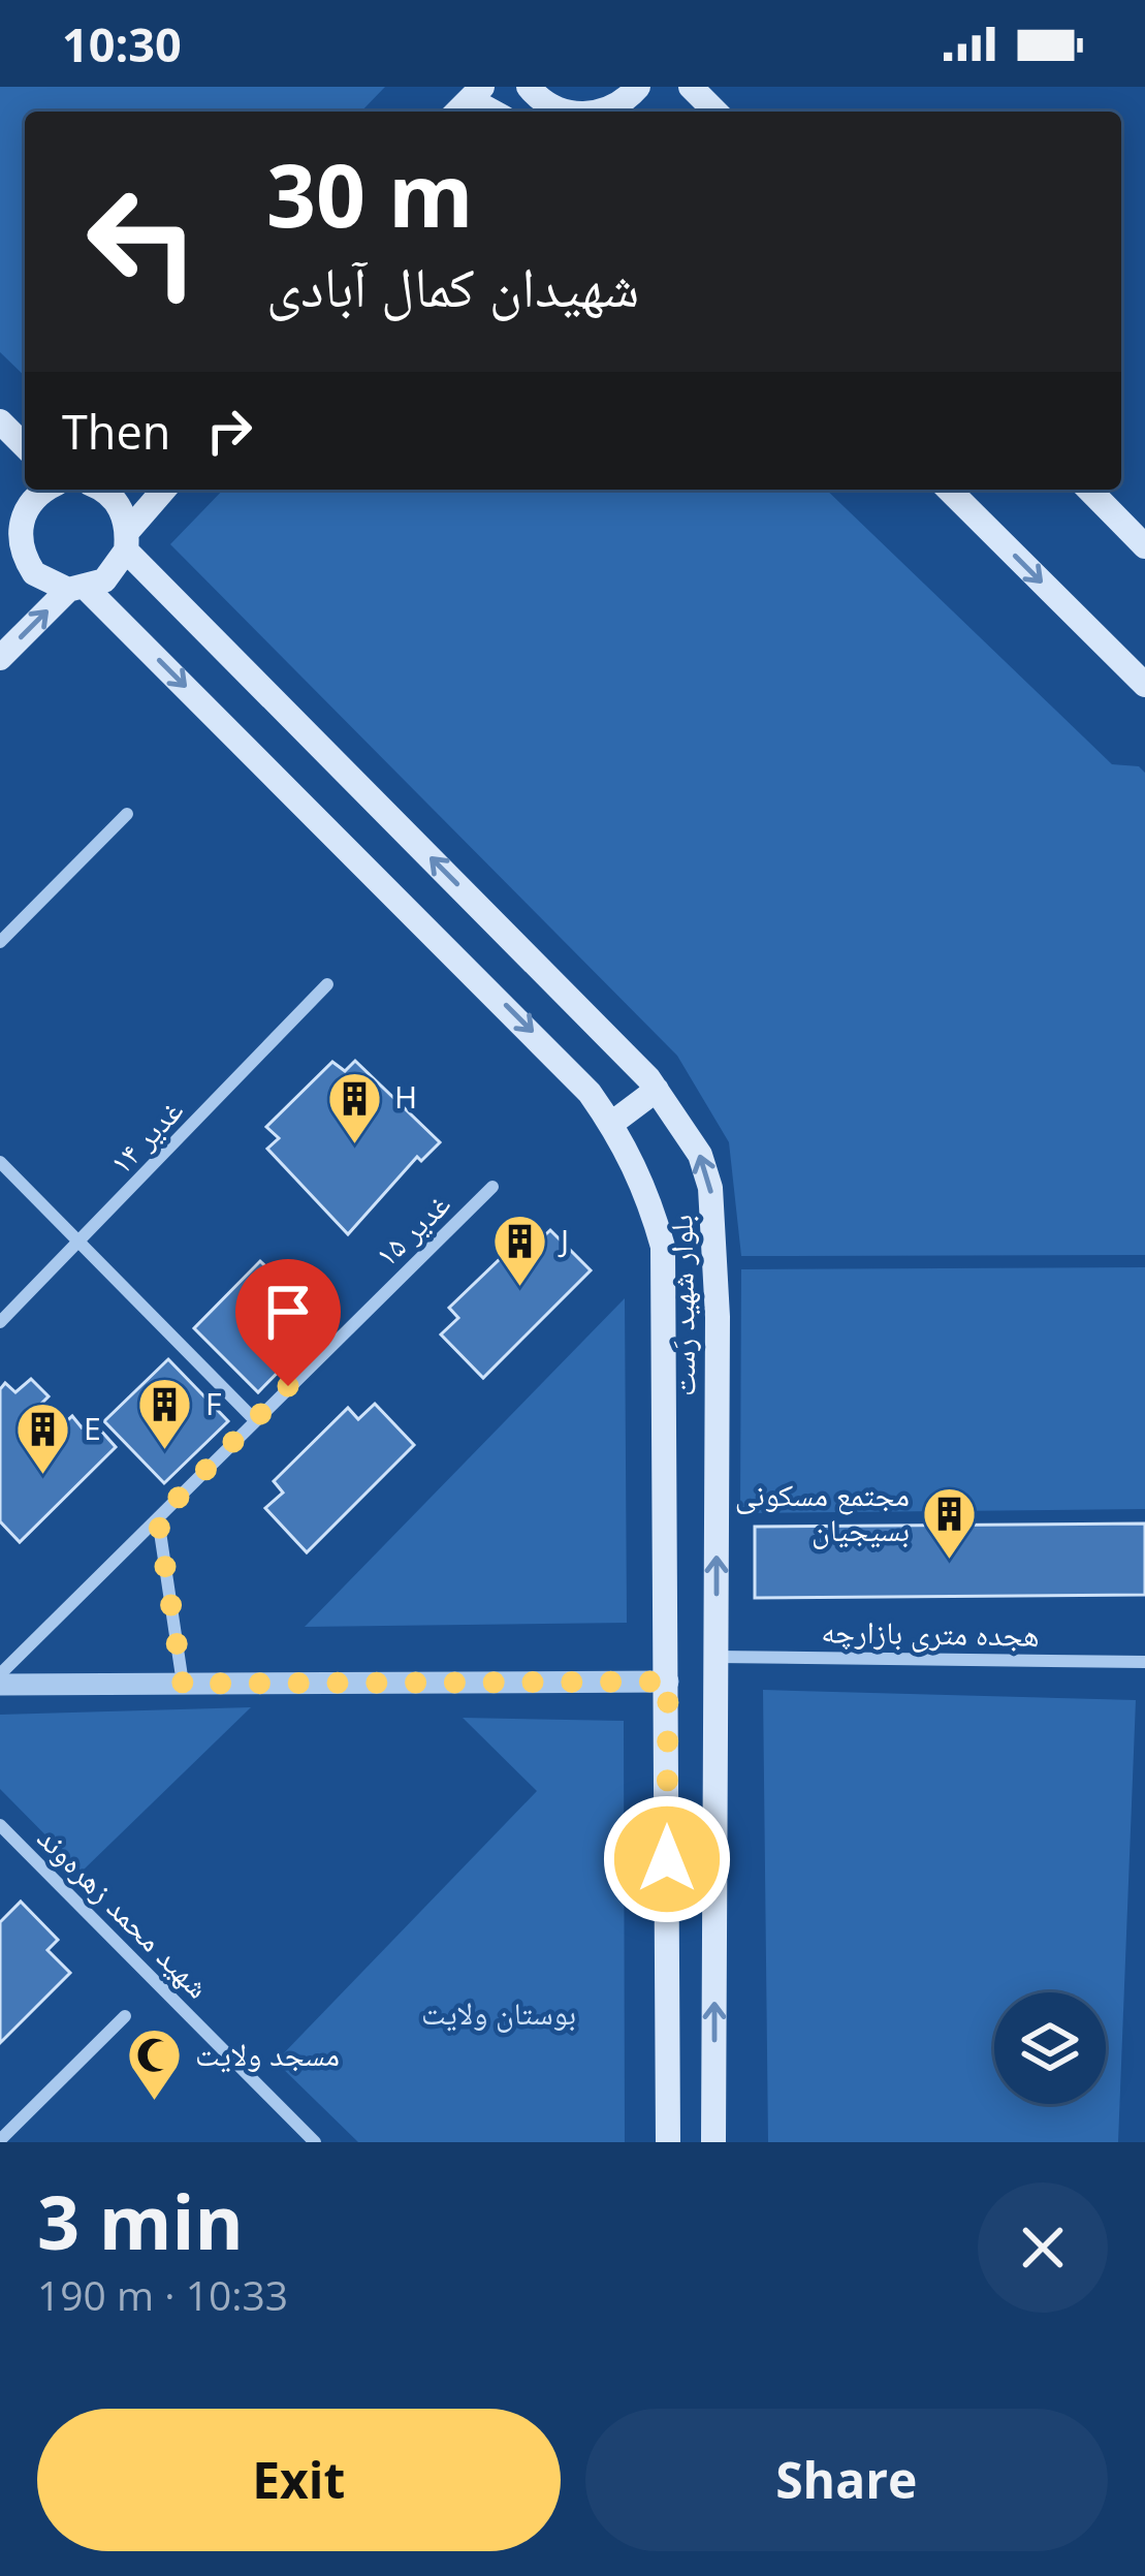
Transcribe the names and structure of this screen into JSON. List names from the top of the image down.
{
  "streets": {
    "main road": ["بلوار شهید رَست"],
    "street": [
      "غدیر ۱۴",
      "غدیر ۱۵",
      "هجده متری بازارچه",
      "شهید محمد زهره‌وند"
    ]
  },
  "crossings": [
    ["بلوار شهید رَست", "هجده متری بازارچه"]
  ],
  "parks": ["بوستان ولایت"],
  "places": {
    "building": [
      "H",
      "J",
      "F",
      "E",
      "مجتمع مسکونی بسیجیان"
    ],
    "mosque": ["مسجد ولایت"]
  },
  "page": {
    "status": "10:30",
    "turn": ["30 m", "شهیدان کمال آبادی"],
    "then": "Then",
    "heading": ["3 min", "190 m · 10:33"],
    "buttons": ["Exit", "Share"]
  }
}
